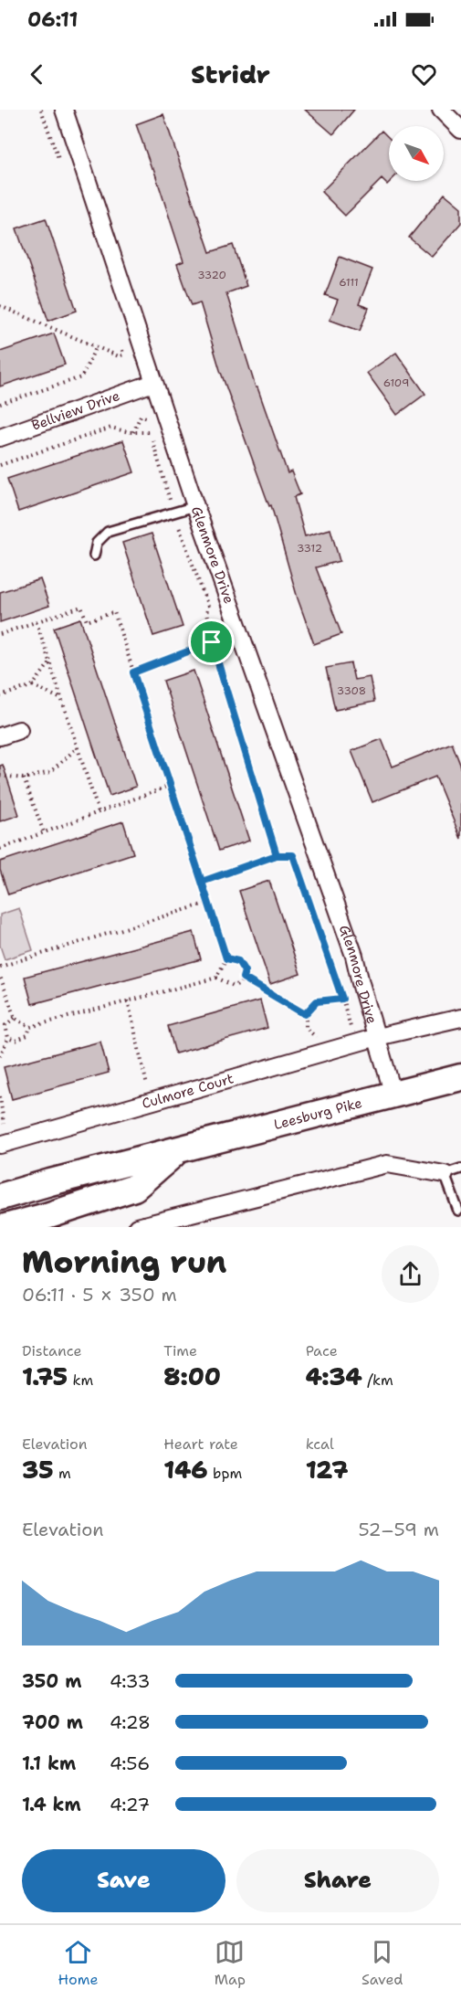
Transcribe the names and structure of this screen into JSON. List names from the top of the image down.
{
  "streets": {
    "main road": ["Leesburg Pike"],
    "street": ["Bellview Drive", "Glenmore Drive", "Culmore Court"]
  },
  "crossings": [
    ["Bellview Drive", "Glenmore Drive"],
    ["Glenmore Drive", "Culmore Court"],
    ["Glenmore Drive", "Leesburg Pike"]
  ],
  "house_numbers": [
    "3320",
    "6111",
    "6109",
    "3312",
    "3308"
  ],
  "north": "bottom right",
  "page": {
    "status": "06:11",
    "header": "Stridr",
    "heading": ["Morning run", "06:11 · 5 × 350 m"],
    "stats": [
      ["Distance", "1.75 km"],
      ["Time", "8:00"],
      ["Pace", "4:34 /km"],
      ["Elevation", "35 m"],
      ["Heart rate", "146 bpm"],
      ["kcal", "127"]
    ],
    "chart": ["Elevation", "52–59 m"],
    "list": [
      {
        "name": "350 m",
        "note": "4:33"
      },
      {
        "name": "700 m",
        "note": "4:28"
      },
      {
        "name": "1.1 km",
        "note": "4:56"
      },
      {
        "name": "1.4 km",
        "note": "4:27"
      }
    ],
    "buttons": ["Save", "Share"],
    "tabs": ["Home", "Map", "Saved"]
  }
}
